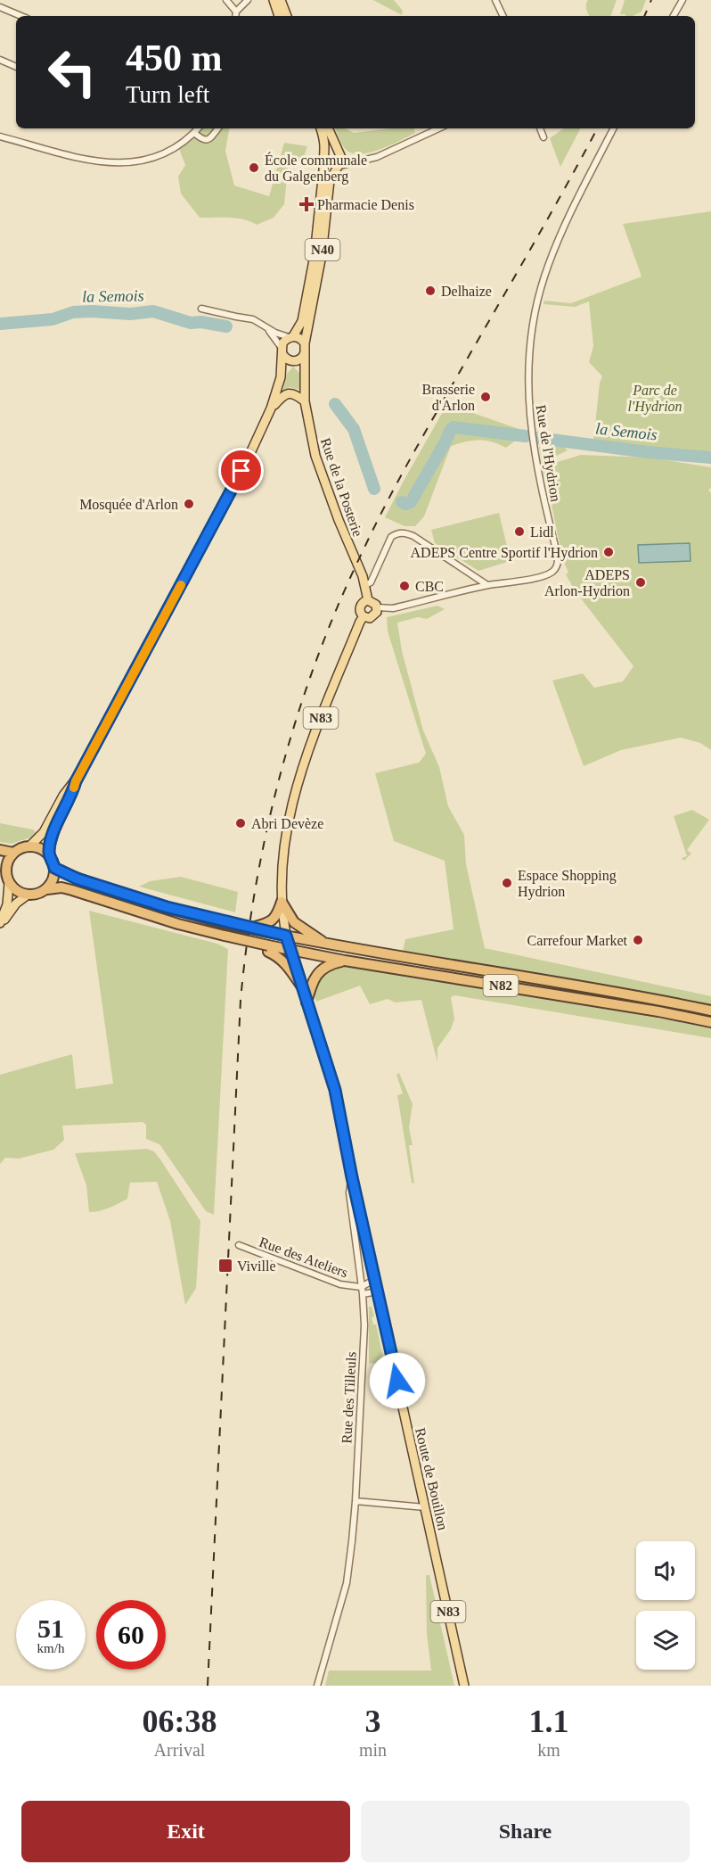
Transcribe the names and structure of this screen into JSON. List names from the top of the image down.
{
  "streets": {
    "highway": ["N40", "N82"],
    "main road": ["Rue de la Posterie", "N83", "Route de Bouillon"],
    "street": ["Rue de l'Hydrion", "Rue des Ateliers", "Rue des Tilleuls"]
  },
  "crossings": [
    ["N40", "Rue de la Posterie"],
    ["N40", "N82"],
    ["Rue de l'Hydrion", "Rue de la Posterie"],
    ["Rue de la Posterie", "N82"],
    ["Rue de la Posterie", "Route de Bouillon"],
    ["N82", "Route de Bouillon"],
    ["Rue des Ateliers", "Rue des Tilleuls"],
    ["Rue des Tilleuls", "Route de Bouillon"]
  ],
  "water": ["la Semois"],
  "parks": ["Parc de l'Hydrion"],
  "places": {
    "other": [
      "École communale du Galgenberg",
      "Delhaize",
      "Brasserie d'Arlon",
      "Mosquée d'Arlon",
      "Lidl",
      "ADEPS Centre Sportif l'Hydrion",
      "ADEPS Arlon-Hydrion",
      "CBC",
      "Abri Devèze",
      "Espace Shopping Hydrion",
      "Carrefour Market"
    ],
    "health": ["Pharmacie Denis"],
    "transit": ["Viville"]
  },
  "page": {
    "turn": ["450 m", "Turn left"],
    "speed": "51 km/h",
    "limit": "60",
    "eta": [
      "06:38",
      "Arrival",
      "3",
      "min",
      "1.1",
      "km"
    ],
    "buttons": ["Exit", "Share"]
  }
}
